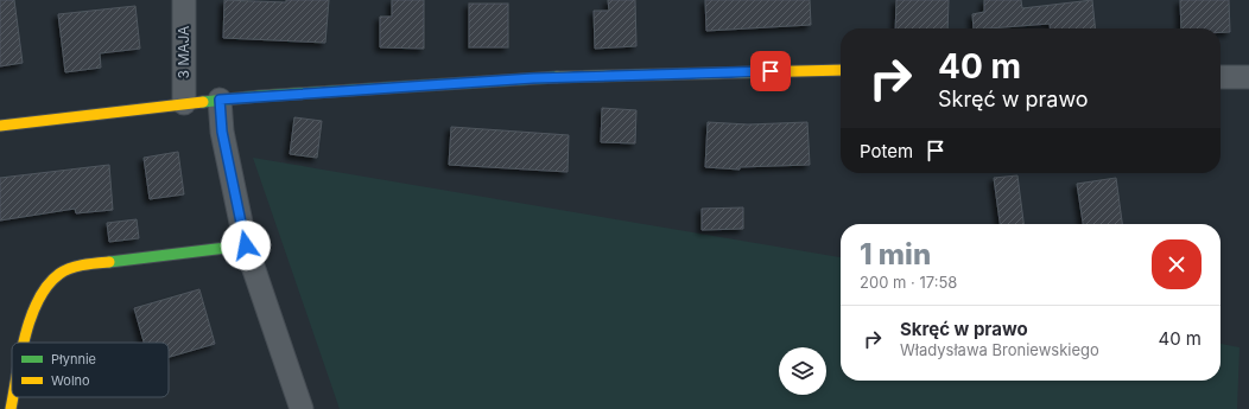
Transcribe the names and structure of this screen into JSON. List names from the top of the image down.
{
  "streets": {
    "street": ["3 MAJA"]
  },
  "legend": ["Płynnie", "Wolno"],
  "page": {
    "turn": ["40 m", "Skręć w prawo"],
    "then": "Potem",
    "heading": ["1 min", "200 m · 17:58"],
    "list": [
      {
        "name": "Skręć w prawo",
        "note": "Władysława Broniewskiego",
        "value": "40 m"
      }
    ]
  }
}
